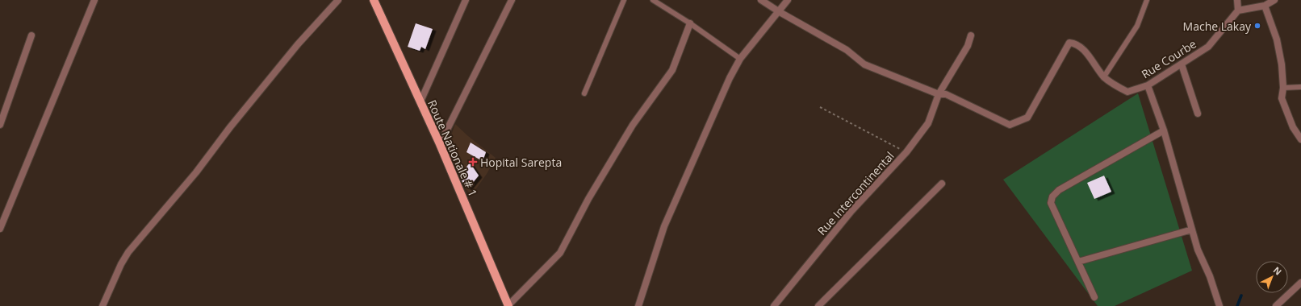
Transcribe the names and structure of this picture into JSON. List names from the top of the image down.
{
  "streets": {
    "main road": ["Route Nationale # 1"],
    "street": ["Rue Courbe", "Rue Intercontinental"]
  },
  "crossings": [
    ["Rue Courbe", "Rue Intercontinental"]
  ],
  "places": {
    "other": ["Mache Lakay"],
    "health": ["Hopital Sarepta"]
  },
  "north": "top right"
}
